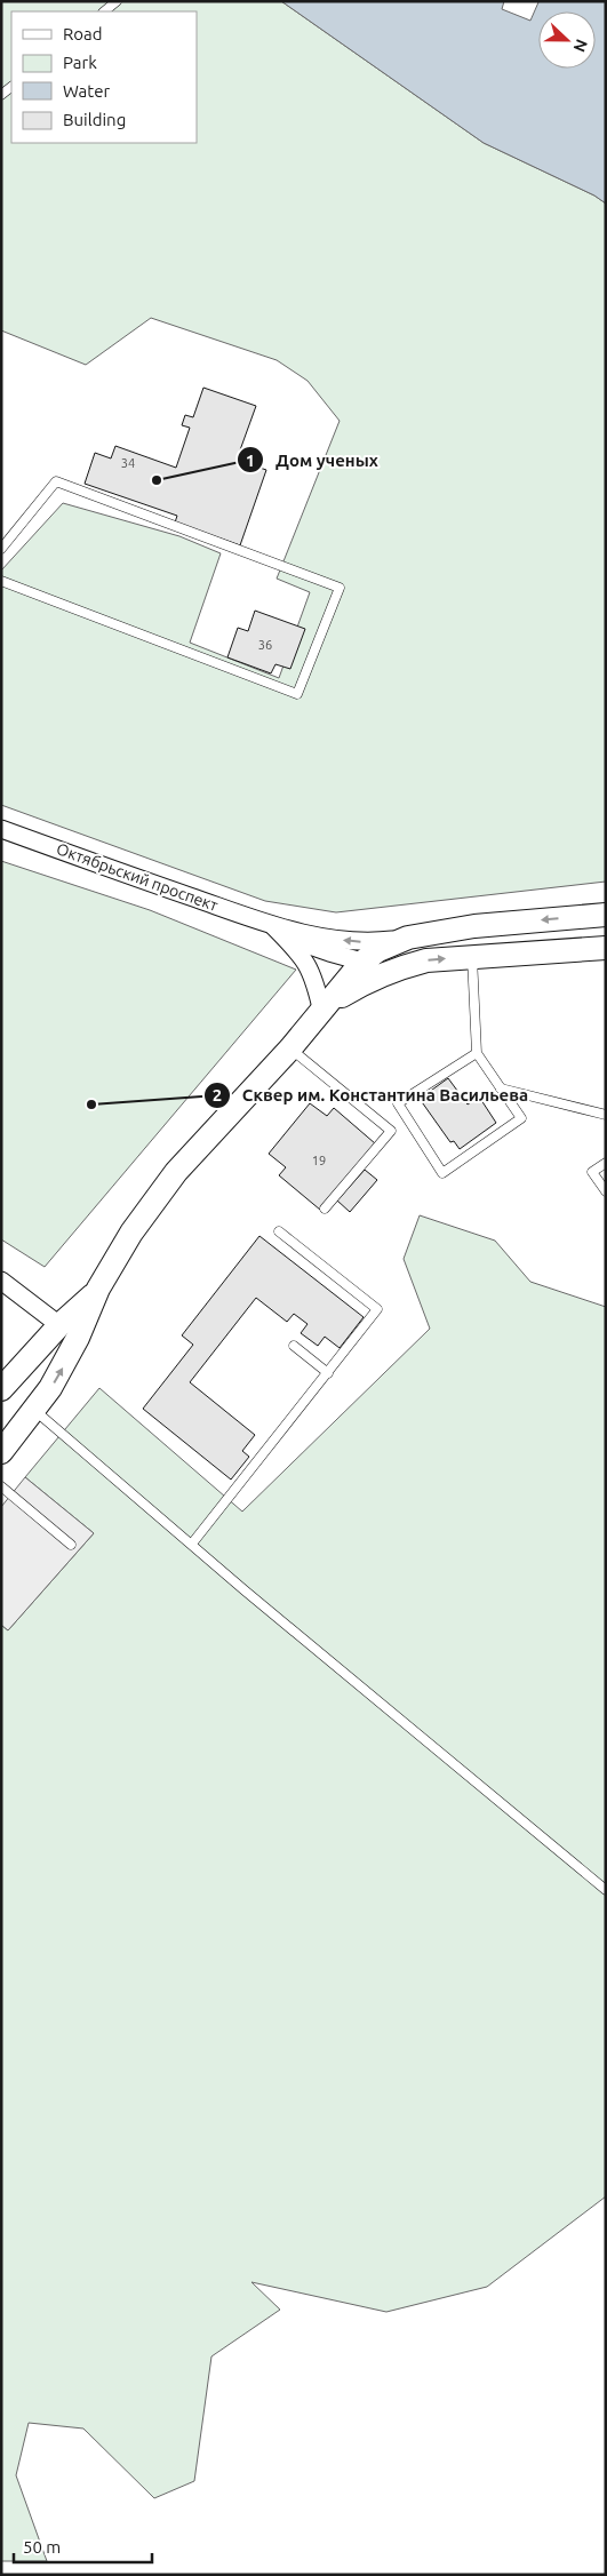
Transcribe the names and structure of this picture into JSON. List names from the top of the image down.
{
  "streets": {
    "street": ["Октябрьский проспект"]
  },
  "places": ["Дом ученых", "Сквер им. Константина Васильева"],
  "house_numbers": ["34", "36", "19"],
  "legend": [
    "Road",
    "Park",
    "Water",
    "Building"
  ],
  "scale_bar": "50 m",
  "north": "right"
}
